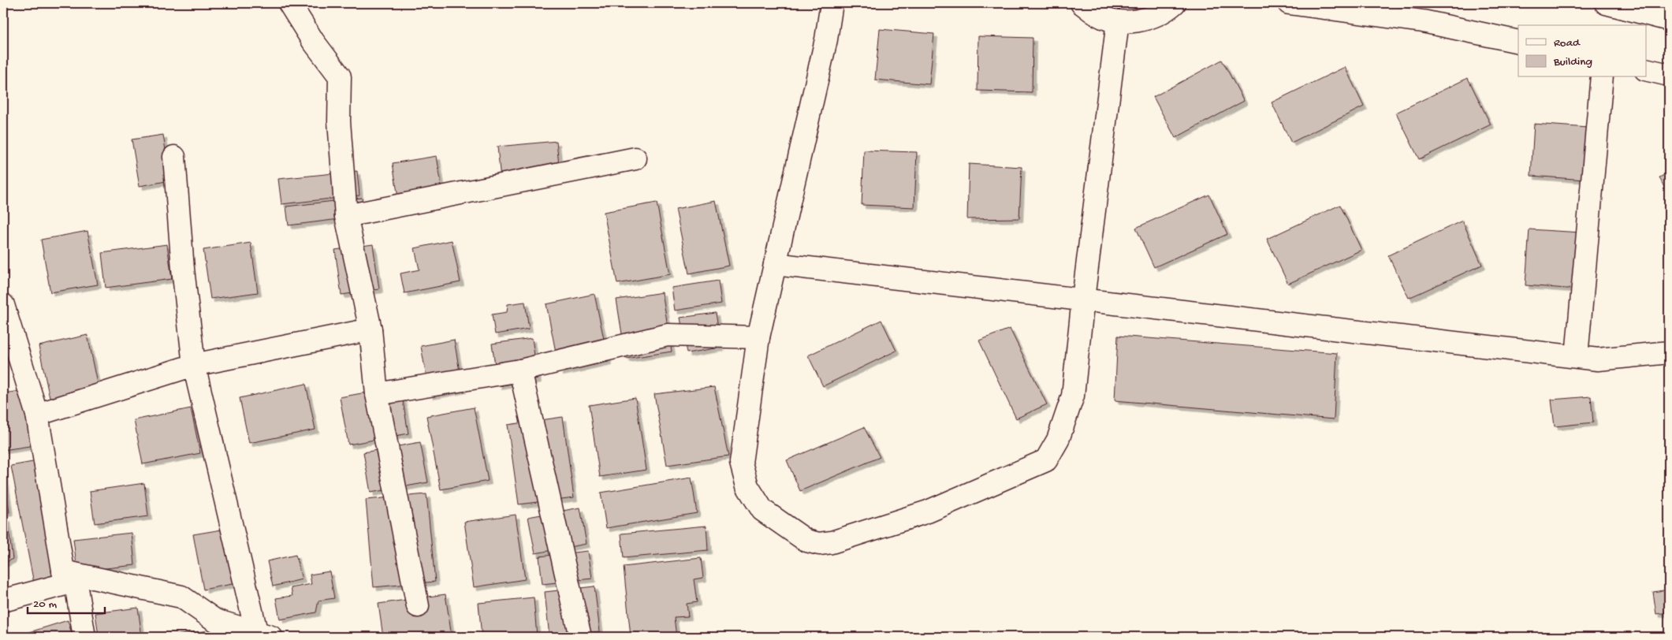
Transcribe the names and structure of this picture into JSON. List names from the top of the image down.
{
  "legend": ["Road", "Building"],
  "scale_bar": "20 m"
}
